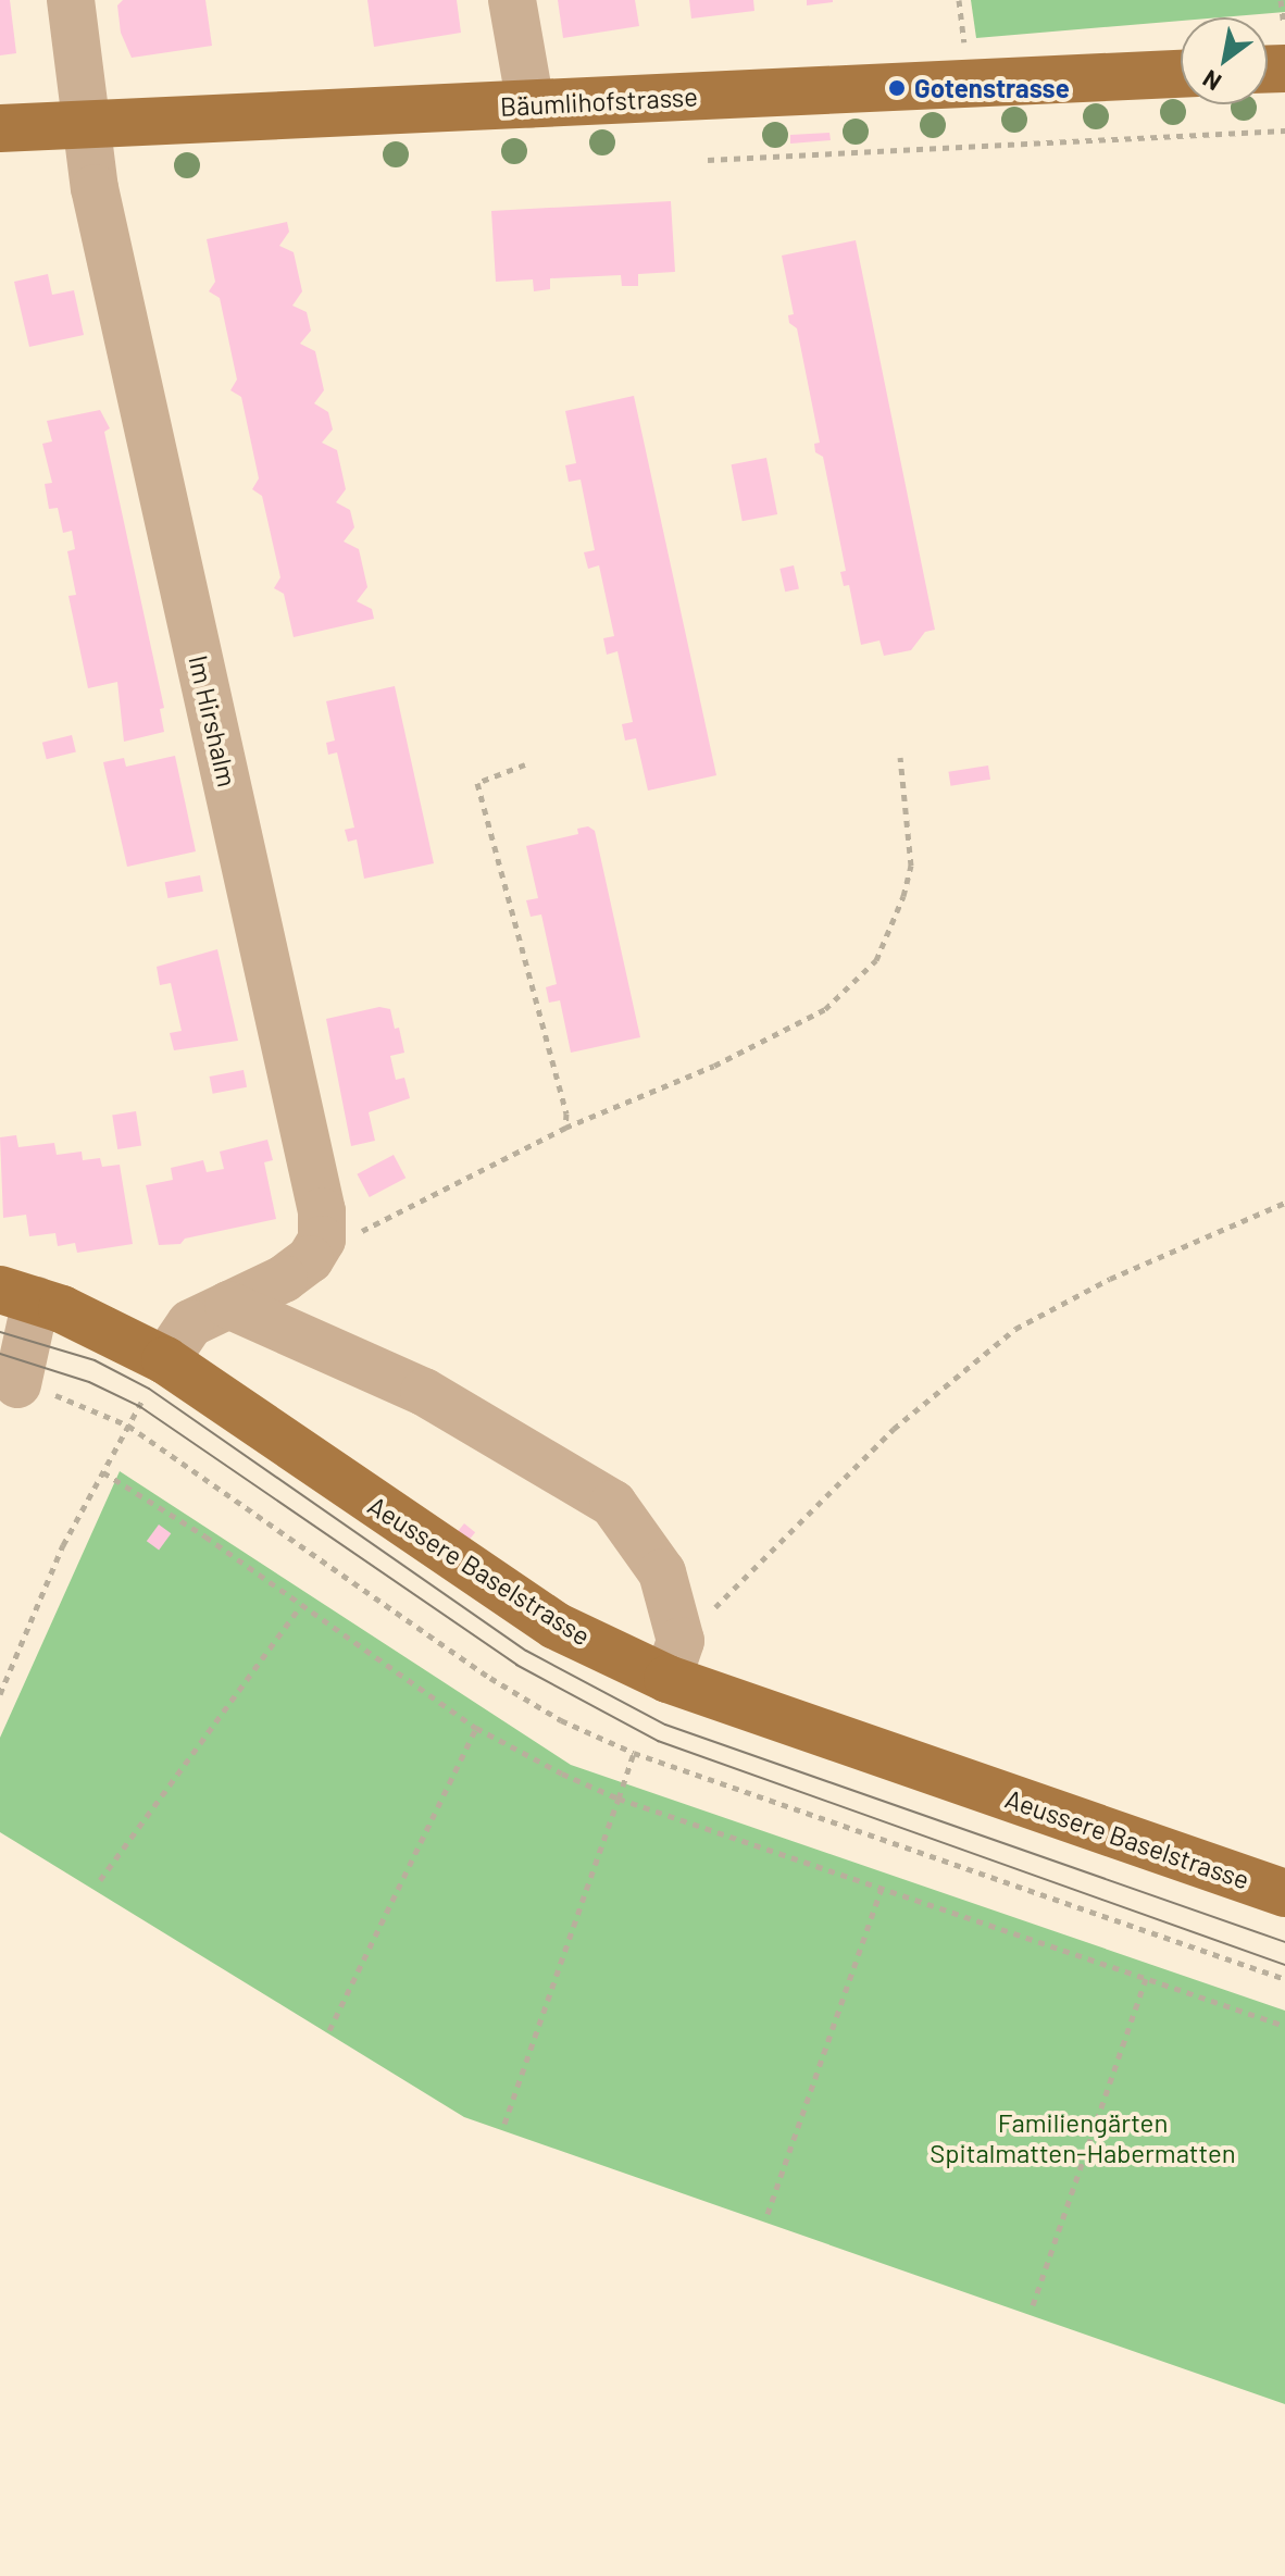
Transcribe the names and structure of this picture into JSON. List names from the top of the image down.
{
  "streets": {
    "main road": ["Bäumlihofstrasse", "Aeussere Baselstrasse"],
    "street": ["Im Hirshalm"]
  },
  "crossings": [
    ["Bäumlihofstrasse", "Im Hirshalm"]
  ],
  "parks": ["Familiengärten Spitalmatten-Habermatten"],
  "places": ["Gotenstrasse"],
  "north": "bottom left"
}
